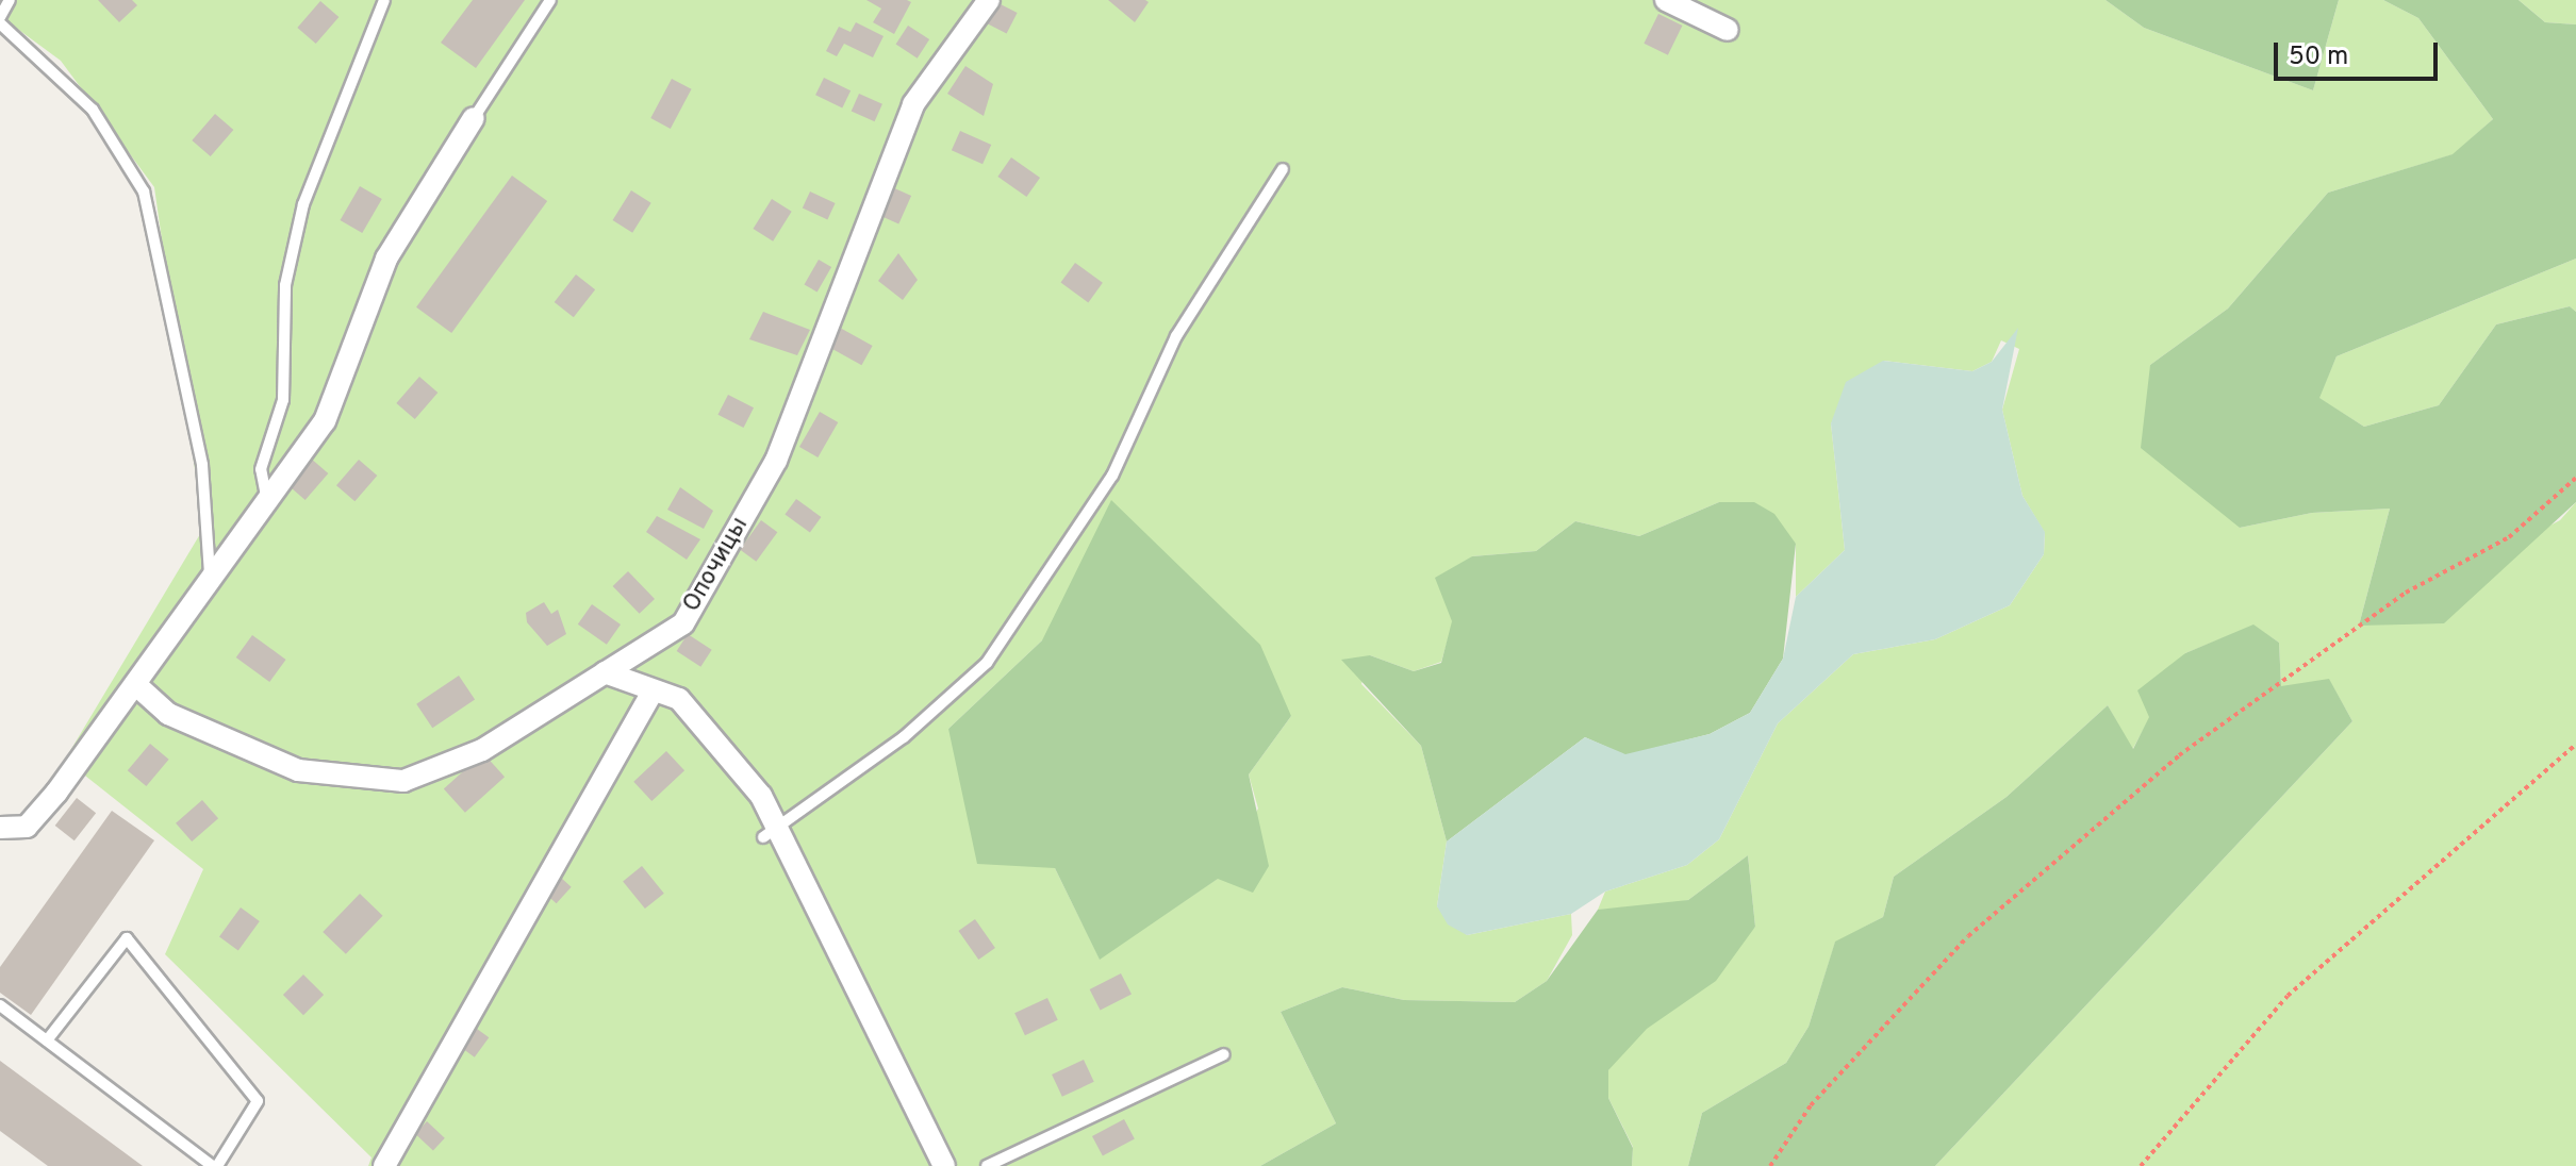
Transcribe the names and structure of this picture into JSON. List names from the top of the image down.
{
  "streets": {
    "street": ["Опочицы"]
  },
  "scale_bar": "50 m"
}
